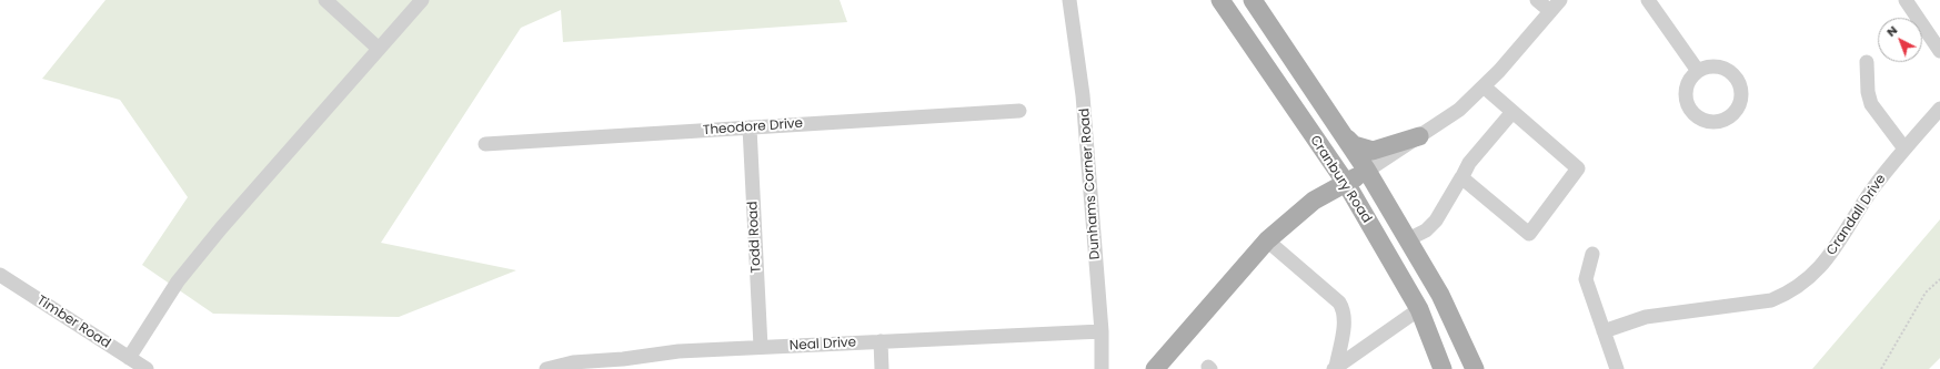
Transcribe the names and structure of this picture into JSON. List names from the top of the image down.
{
  "streets": {
    "main road": ["Cranbury Road"],
    "street": [
      "Theodore Drive",
      "Dunhams Corner Road",
      "Crandall Drive",
      "Todd Road",
      "Timber Road",
      "Neal Drive"
    ]
  },
  "crossings": [
    ["Theodore Drive", "Todd Road"],
    ["Dunhams Corner Road", "Neal Drive"],
    ["Todd Road", "Neal Drive"]
  ],
  "north": "top left"
}
